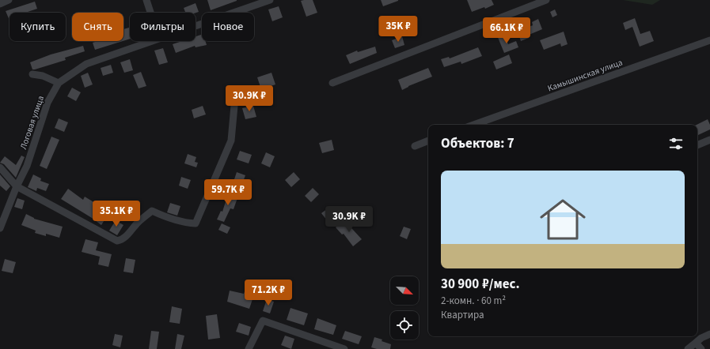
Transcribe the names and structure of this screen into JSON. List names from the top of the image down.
{
  "streets": {
    "street": ["Камышинская улица", "Логовая улица"]
  },
  "north": "bottom right",
  "page": {
    "chip": [
      "Купить",
      "Снять",
      "Фильтры",
      "Новое"
    ],
    "price": [
      "35K ₽",
      "66.1K ₽",
      "30.9K ₽",
      "59.7K ₽",
      "35.1K ₽",
      "30.9K ₽",
      "71.2K ₽"
    ],
    "heading": "Объектов: 7",
    "list": [
      {
        "name": "30 900 ₽/мес.",
        "note": "2-комн. · 60 m² · Квартира"
      }
    ]
  }
}
